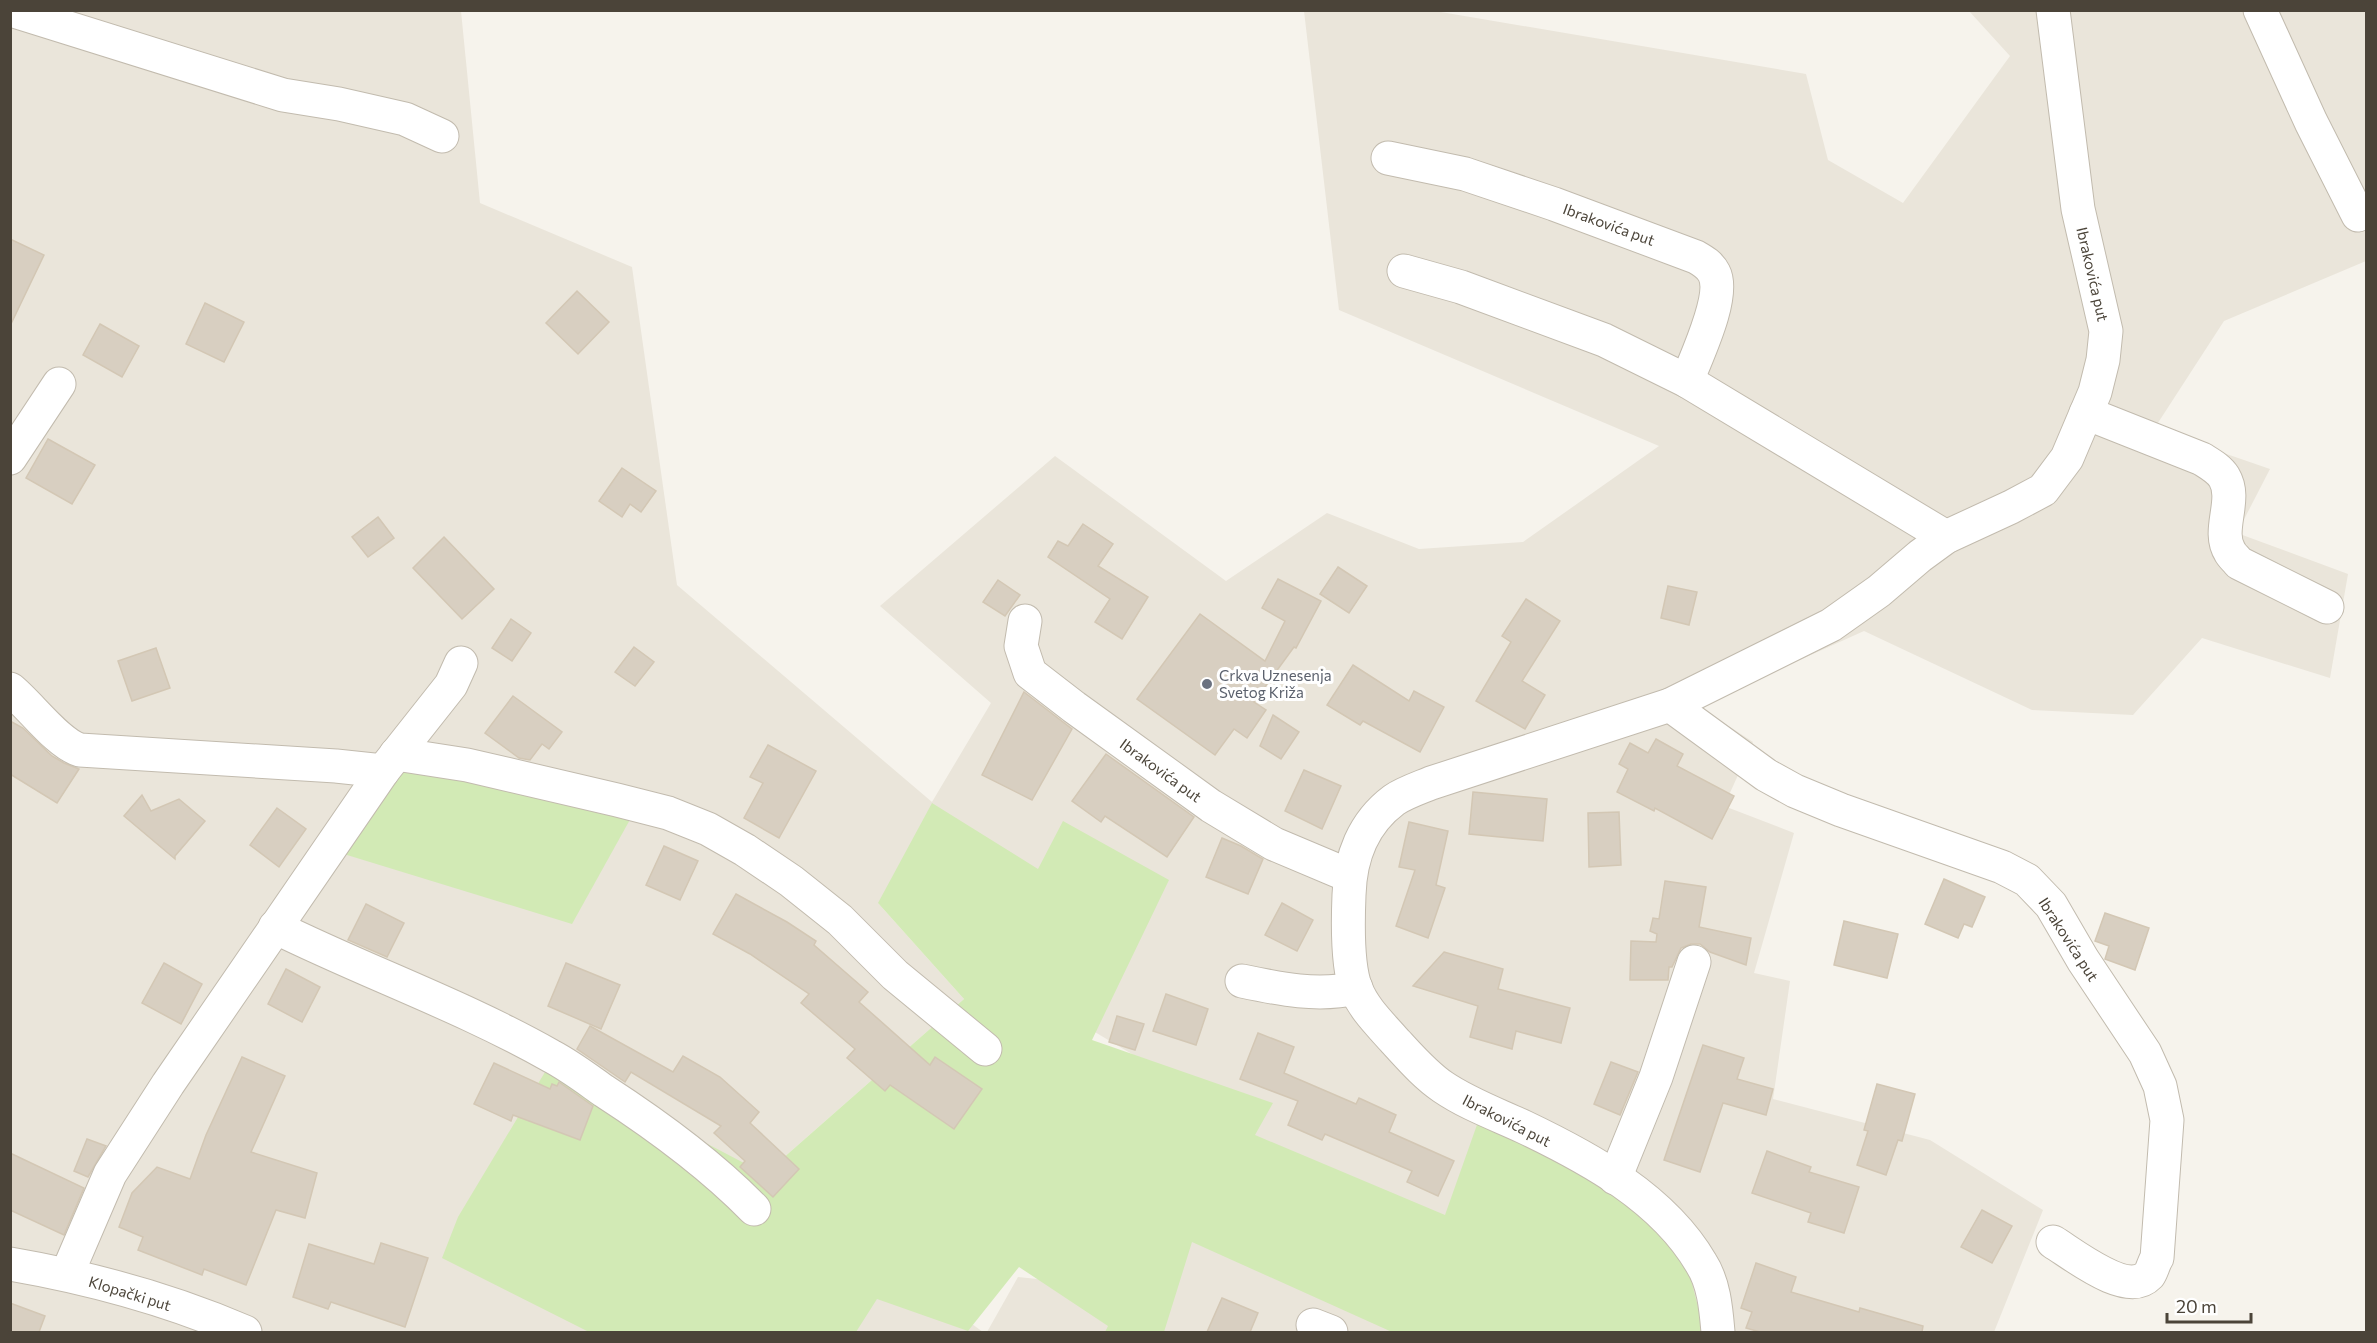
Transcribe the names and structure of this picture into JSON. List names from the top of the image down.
{
  "streets": {
    "street": ["Ibrakovića put", "Klopački put"]
  },
  "places": ["Crkva Uznesenja Svetog Križa"],
  "scale_bar": "20 m"
}
